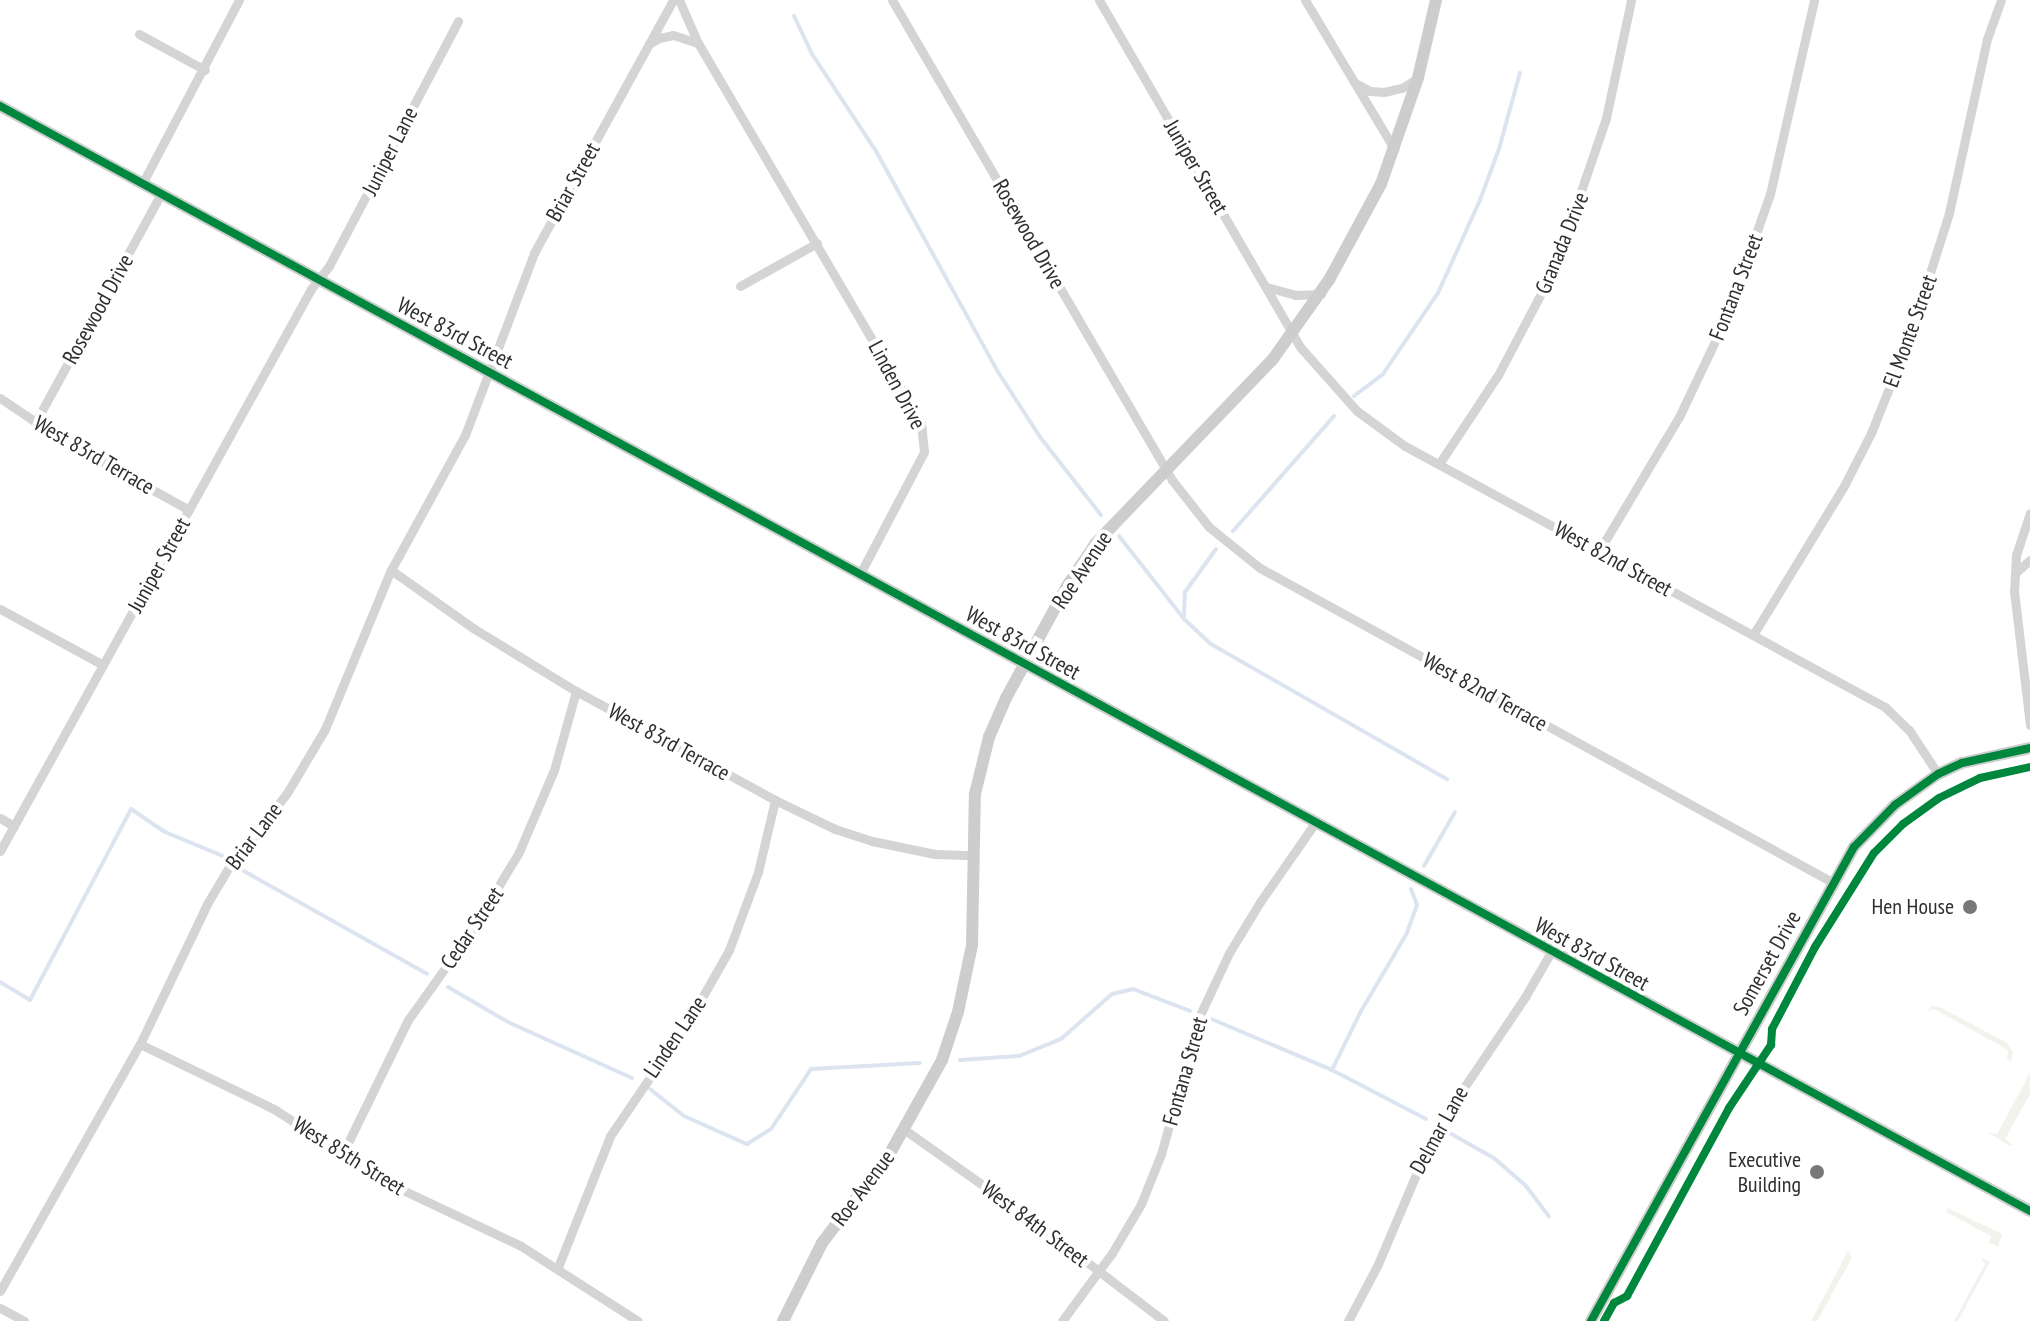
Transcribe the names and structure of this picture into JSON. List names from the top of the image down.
{
  "streets": {
    "street": [
      "Juniper Lane",
      "Juniper Street",
      "Briar Street",
      "Rosewood Drive",
      "Granada Drive",
      "Fontana Street",
      "El Monte Street",
      "West 83rd Street",
      "Linden Drive",
      "West 83rd Terrace",
      "West 82nd Street",
      "Roe Avenue",
      "West 82nd Terrace",
      "Briar Lane",
      "Cedar Street",
      "Somerset Drive",
      "Linden Lane",
      "Delmar Lane",
      "West 85th Street",
      "West 84th Street"
    ]
  },
  "crossings": [
    ["Juniper Lane", "Juniper Street"],
    ["Juniper Lane", "West 83rd Street"],
    ["Juniper Street", "West 83rd Street"],
    ["Juniper Street", "West 83rd Terrace"],
    ["Juniper Street", "West 82nd Street"],
    ["Juniper Street", "Roe Avenue"],
    ["Briar Street", "West 83rd Street"],
    ["Briar Street", "Briar Lane"],
    ["Rosewood Drive", "West 83rd Street"],
    ["Rosewood Drive", "West 83rd Terrace"],
    ["Rosewood Drive", "Roe Avenue"],
    ["Rosewood Drive", "West 82nd Terrace"],
    ["Granada Drive", "West 82nd Street"],
    ["Fontana Street", "West 83rd Street"],
    ["Fontana Street", "West 82nd Street"],
    ["Fontana Street", "West 84th Street"],
    ["El Monte Street", "West 82nd Street"],
    ["West 83rd Street", "Linden Drive"],
    ["West 83rd Street", "Roe Avenue"],
    ["West 83rd Street", "Briar Lane"],
    ["West 83rd Street", "Somerset Drive"],
    ["West 83rd Street", "Delmar Lane"],
    ["West 83rd Terrace", "Roe Avenue"],
    ["West 83rd Terrace", "Briar Lane"],
    ["West 83rd Terrace", "Cedar Street"],
    ["West 83rd Terrace", "Linden Lane"],
    ["West 82nd Street", "Roe Avenue"],
    ["West 82nd Street", "Somerset Drive"],
    ["Roe Avenue", "West 82nd Terrace"],
    ["Roe Avenue", "West 84th Street"],
    ["West 82nd Terrace", "Somerset Drive"],
    ["Briar Lane", "West 85th Street"],
    ["Cedar Street", "West 85th Street"],
    ["Linden Lane", "West 85th Street"]
  ],
  "places": ["Hen House", "Executive Building"]
}
